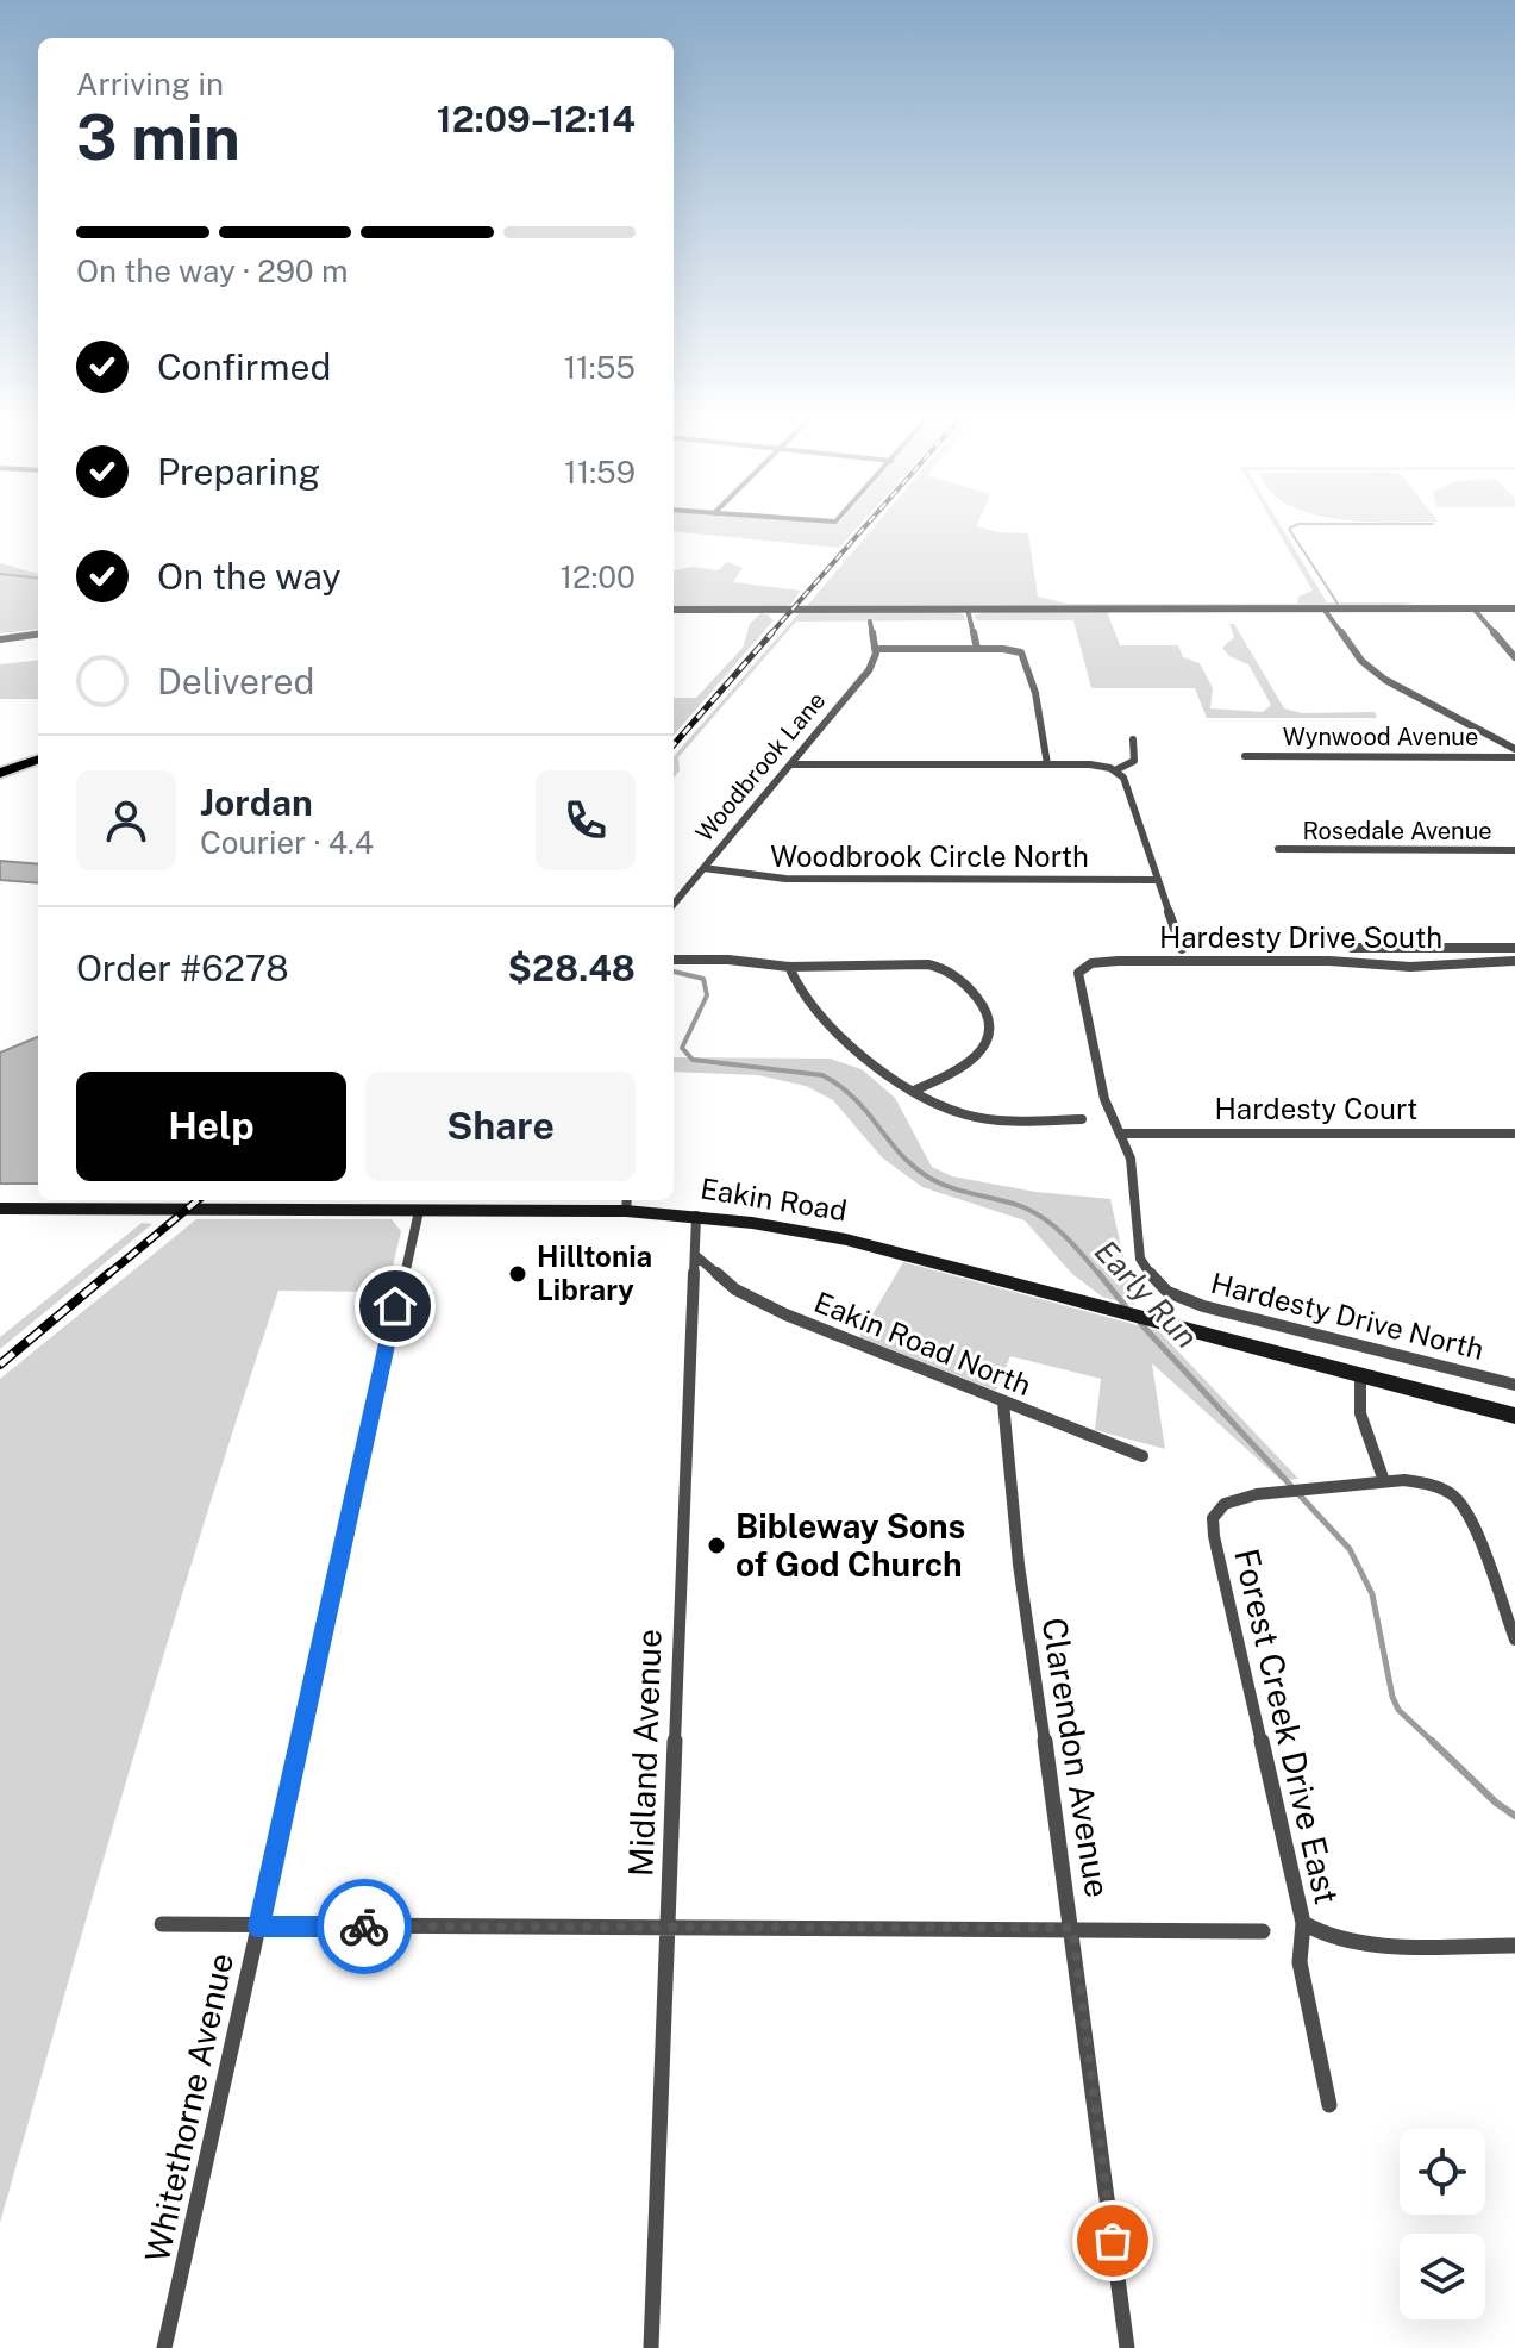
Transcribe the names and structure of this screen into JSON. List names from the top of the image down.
{
  "streets": {
    "street": [
      "Wynwood Avenue",
      "Woodbrook Lane",
      "Rosedale Avenue",
      "Woodbrook Circle North",
      "Hardesty Drive South",
      "Hardesty Court",
      "Eakin Road",
      "Hardesty Drive North",
      "Eakin Road North",
      "Forest Creek Drive East",
      "Midland Avenue",
      "Clarendon Avenue",
      "Whitethorne Avenue"
    ]
  },
  "crossings": [
    ["Woodbrook Lane", "Woodbrook Circle North"],
    ["Hardesty Drive South", "Hardesty Court"],
    ["Hardesty Drive South", "Hardesty Drive North"],
    ["Hardesty Court", "Hardesty Drive North"],
    ["Eakin Road", "Midland Avenue"],
    ["Eakin Road", "Whitethorne Avenue"],
    ["Eakin Road North", "Midland Avenue"],
    ["Eakin Road North", "Clarendon Avenue"]
  ],
  "water": ["Early Run"],
  "places": ["Hilltonia Library", "Bibleway Sons of God Church"],
  "page": {
    "heading": ["3 min", "Arriving in", "12:09–12:14"],
    "panel": [
      "Jordan",
      "Courier · 4.4",
      "Order #6278",
      "$28.48"
    ],
    "bar": "On the way · 290 m",
    "list": [
      ["Confirmed", "11:55"],
      ["Preparing", "11:59"],
      ["On the way", "12:00"],
      "Delivered"
    ],
    "buttons": ["Help", "Share"]
  }
}
